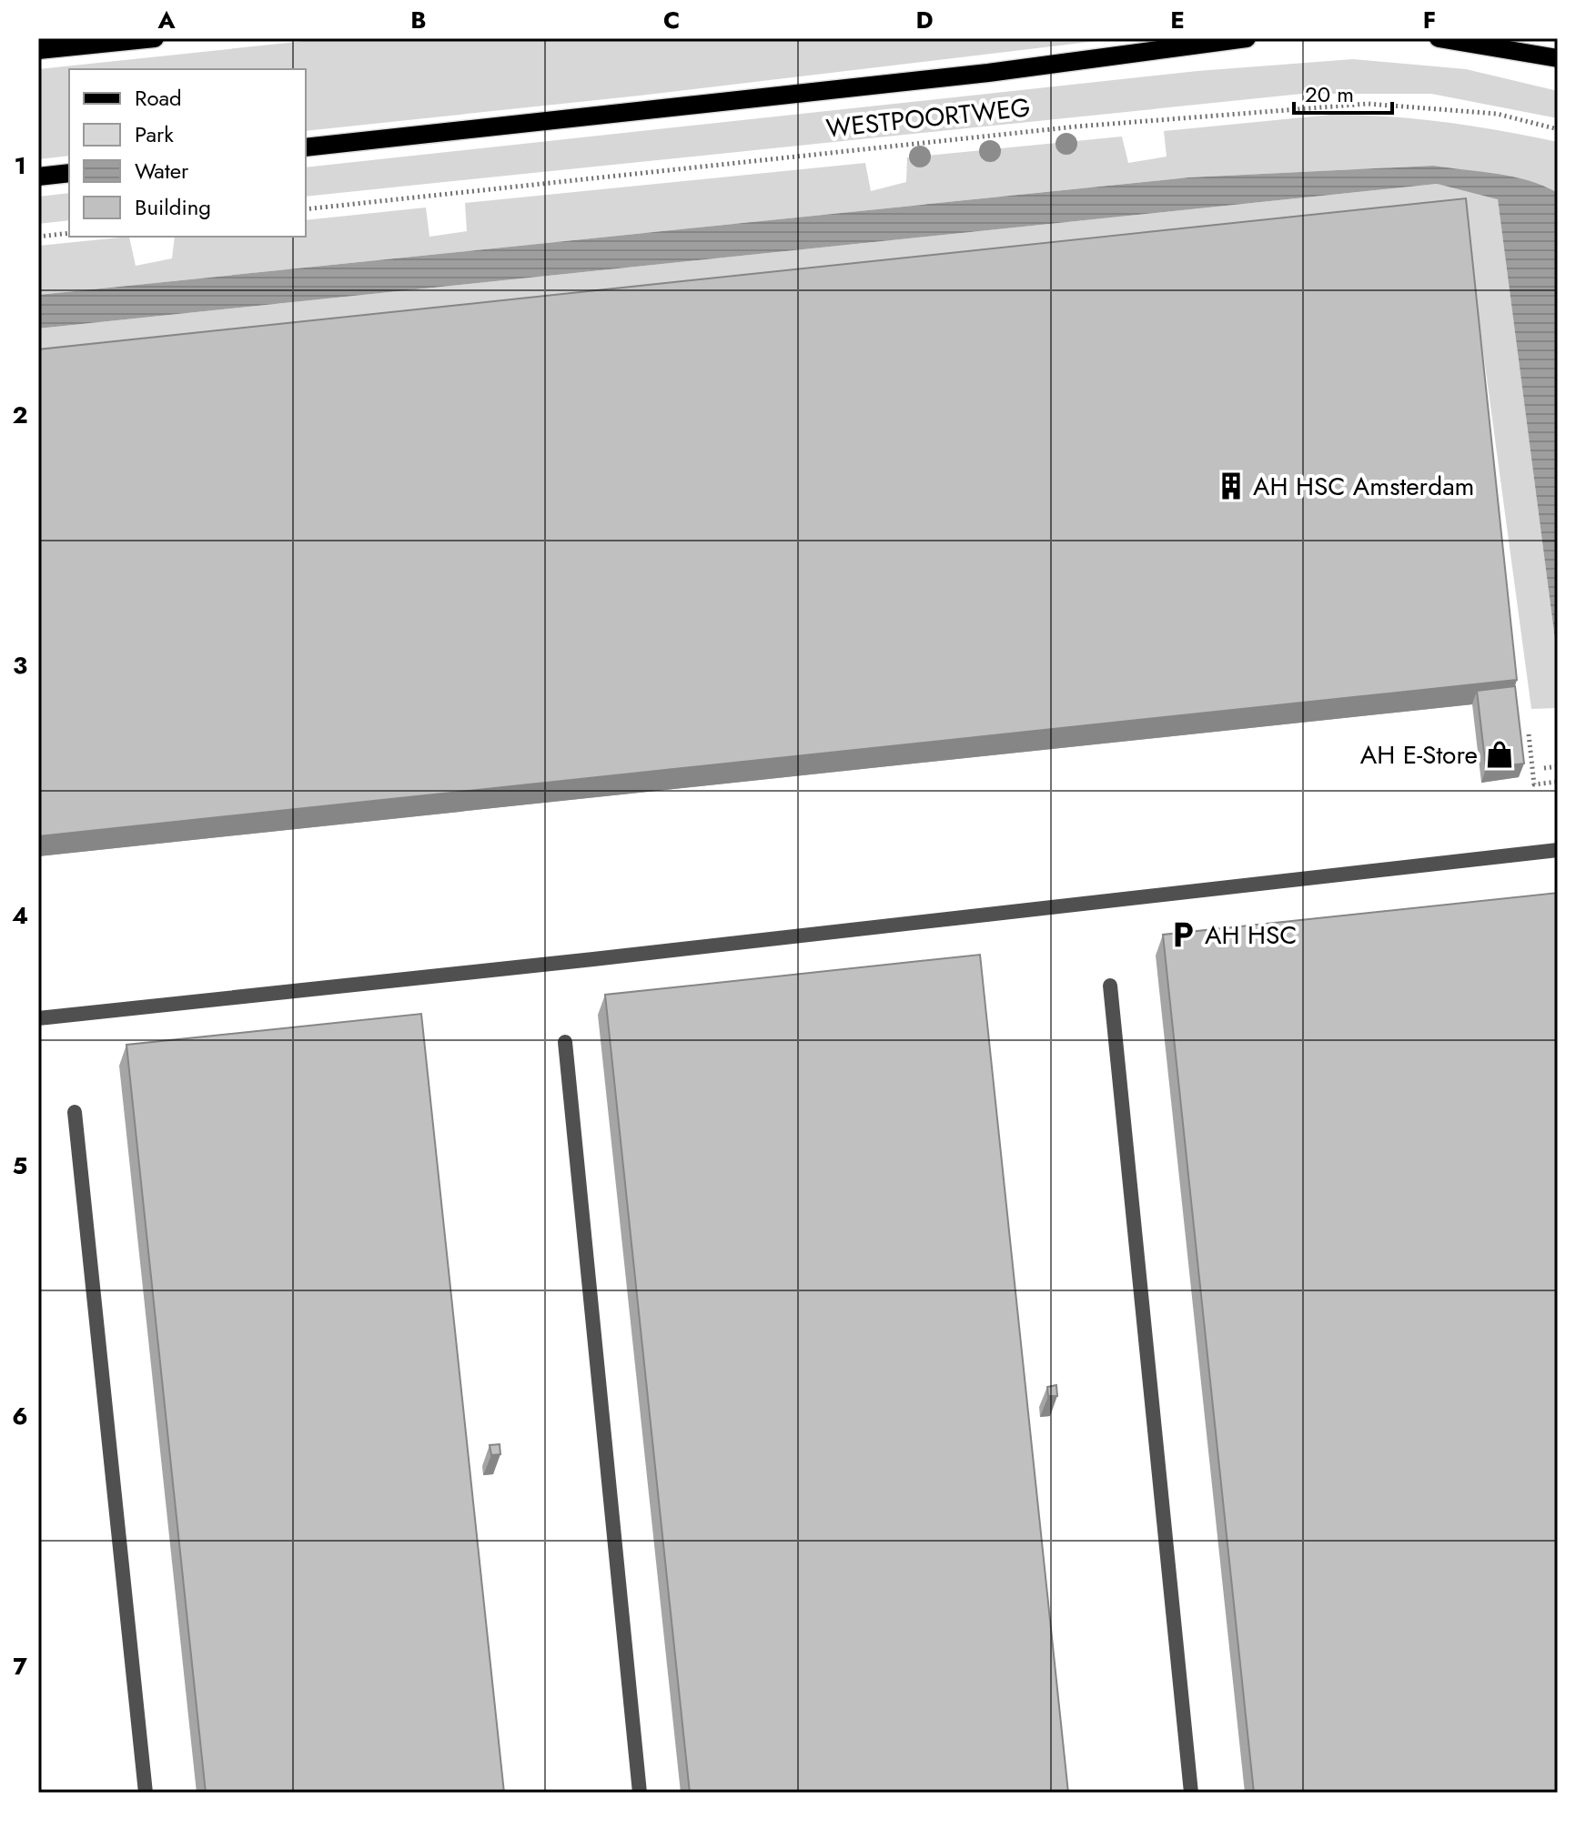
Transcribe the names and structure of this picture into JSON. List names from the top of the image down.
{
  "streets": {
    "main road": ["WESTPOORTWEG"]
  },
  "places": {
    "building": ["AH HSC Amsterdam"],
    "shop": ["AH E-Store"],
    "parking": ["AH HSC"]
  },
  "legend": [
    "Road",
    "Park",
    "Water",
    "Building"
  ],
  "scale_bar": "20 m",
  "grid": {
    "columns": [
      "A",
      "B",
      "C",
      "D",
      "E",
      "F"
    ],
    "rows": [
      "1",
      "2",
      "3",
      "4",
      "5",
      "6",
      "7"
    ]
  }
}
